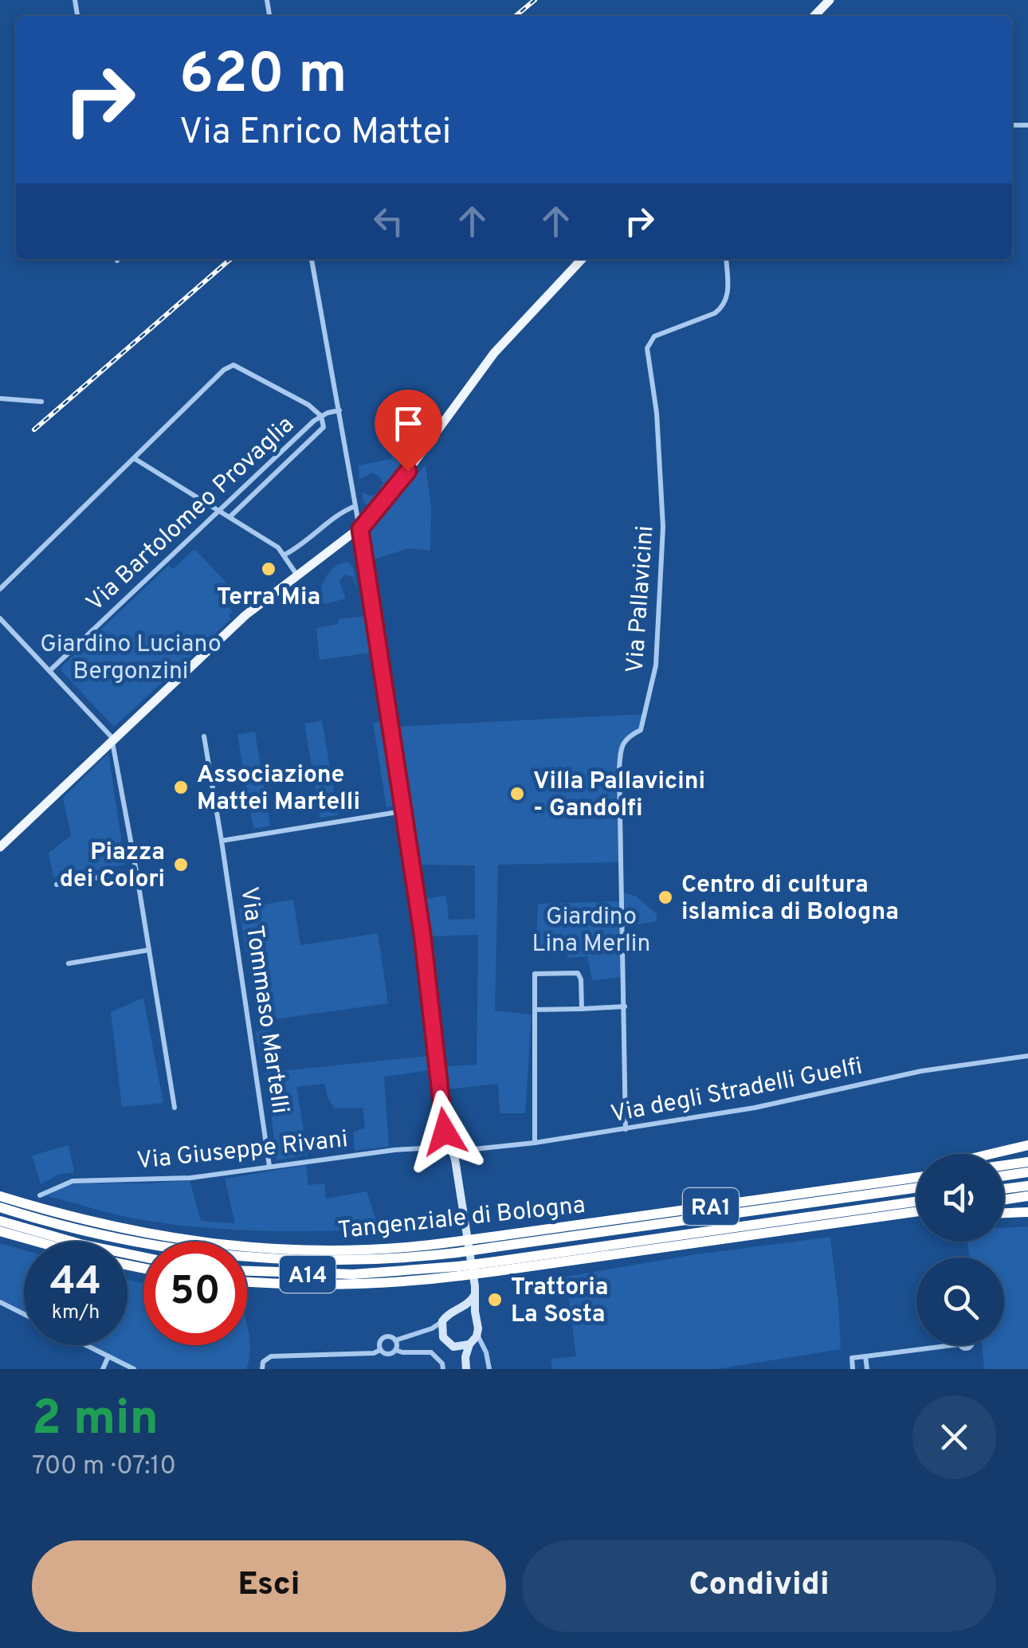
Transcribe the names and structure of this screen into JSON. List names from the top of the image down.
{
  "streets": {
    "highway": ["RA1", "Tangenziale di Bologna", "A14"],
    "street": [
      "Via Bartolomeo Provaglia",
      "Via Pallavicini",
      "Via Tommaso Martelli",
      "Via degli Stradelli Guelfi",
      "Via Giuseppe Rivani"
    ]
  },
  "crossings": [
    ["Via Pallavicini", "Via degli Stradelli Guelfi"],
    ["Via Tommaso Martelli", "Via Giuseppe Rivani"],
    ["Via degli Stradelli Guelfi", "Via Giuseppe Rivani"],
    ["RA1", "A14"],
    ["Tangenziale di Bologna", "A14"]
  ],
  "parks": ["Giardino Luciano Bergonzini", "Giardino Lina Merlin"],
  "places": [
    "Terra Mia",
    "Associazione Mattei Martelli",
    "Villa Pallavicini - Gandolfi",
    "Piazza dei Colori",
    "Centro di cultura islamica di Bologna",
    "Trattoria La Sosta"
  ],
  "page": {
    "turn": ["620 m", "Via Enrico Mattei"],
    "speed": "44 km/h",
    "limit": "50",
    "heading": ["2 min", "700 m · 07:10"],
    "buttons": ["Esci", "Condividi"]
  }
}
